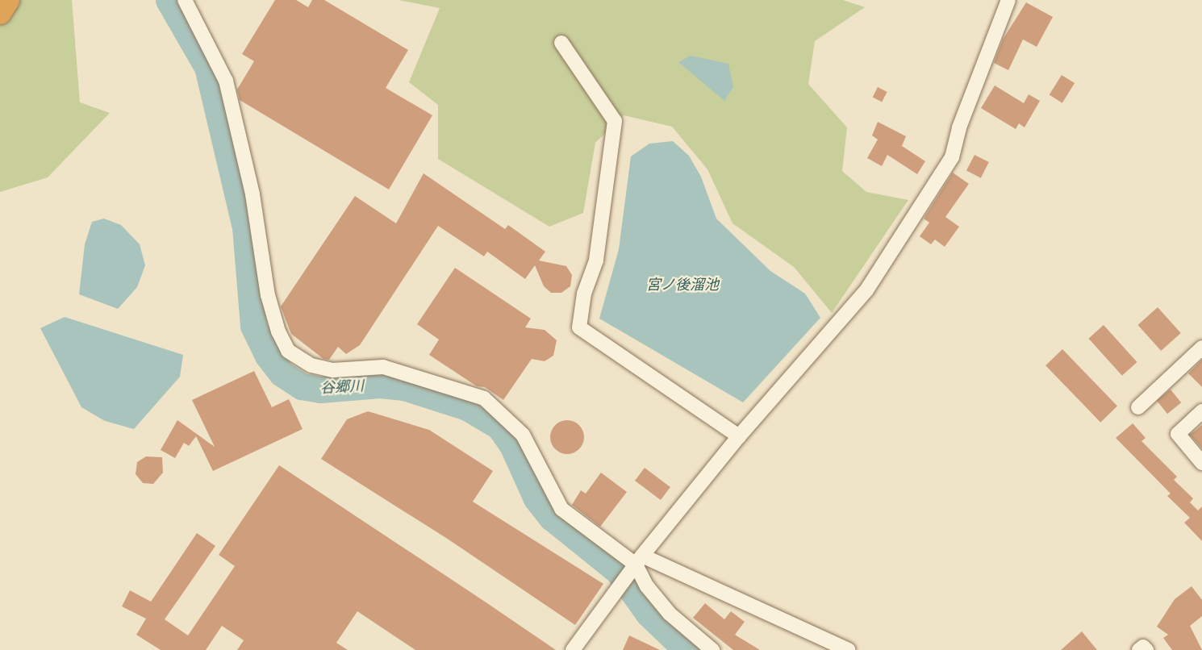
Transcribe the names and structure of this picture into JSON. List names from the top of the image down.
{
  "water": ["宮ノ後溜池", "谷郷川"]
}
